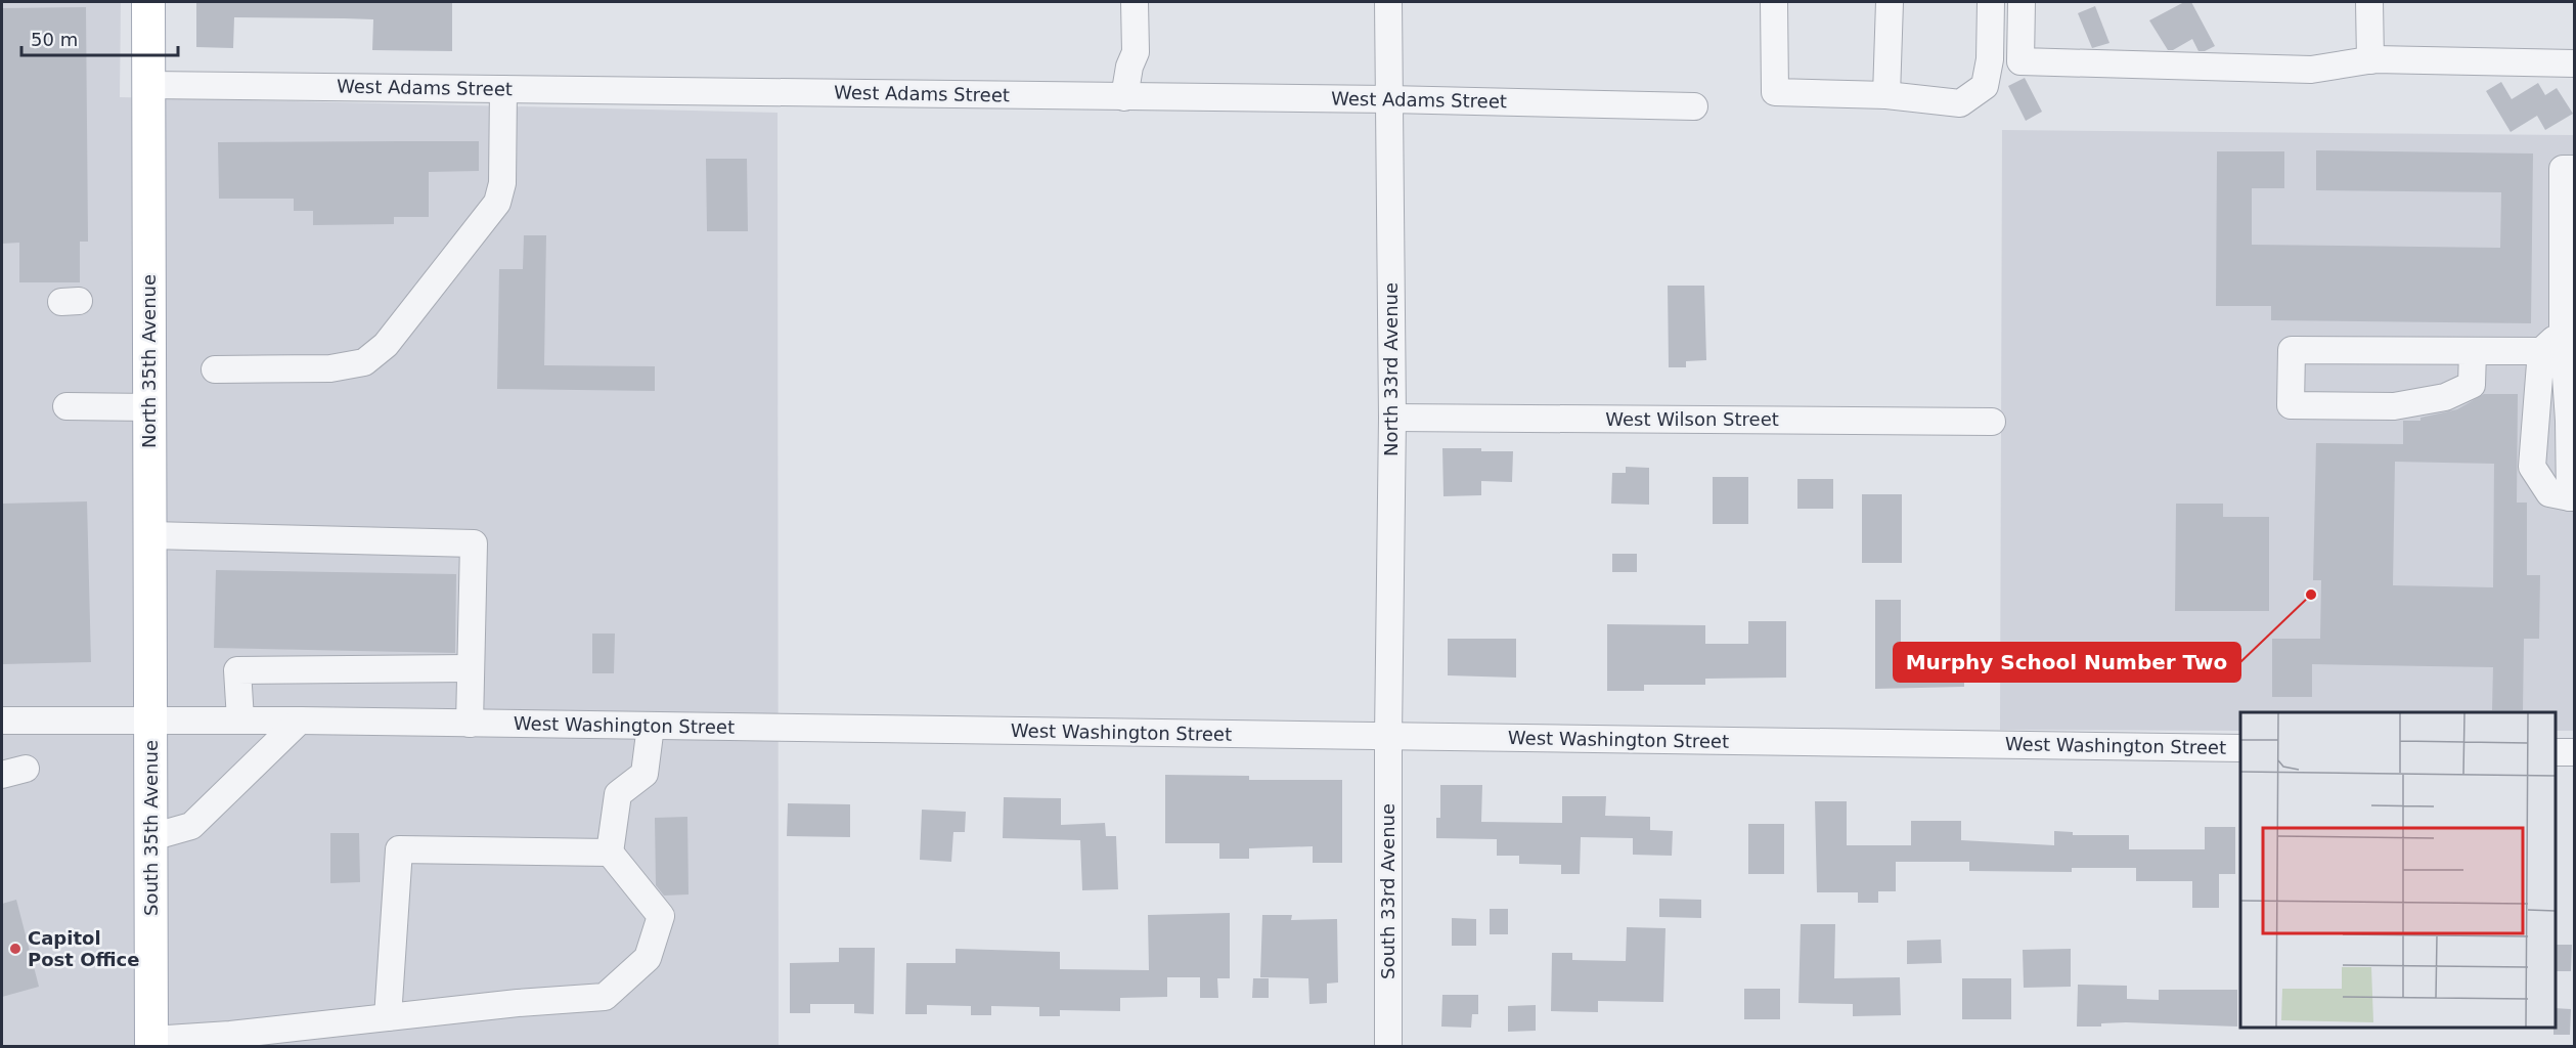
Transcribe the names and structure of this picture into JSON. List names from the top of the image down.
{
  "streets": {
    "main road": ["North 35th Avenue", "South 35th Avenue"],
    "street": [
      "West Adams Street",
      "North 33rd Avenue",
      "West Wilson Street",
      "West Washington Street",
      "South 33rd Avenue"
    ]
  },
  "crossings": [
    ["West Adams Street", "North 35th Avenue"],
    ["West Adams Street", "North 33rd Avenue"],
    ["North 35th Avenue", "West Washington Street"],
    ["North 35th Avenue", "South 35th Avenue"],
    ["North 33rd Avenue", "West Wilson Street"],
    ["North 33rd Avenue", "West Washington Street"],
    ["North 33rd Avenue", "South 33rd Avenue"],
    ["West Washington Street", "South 35th Avenue"],
    ["West Washington Street", "South 33rd Avenue"]
  ],
  "places": ["Murphy School Number Two", "Capitol Post Office"],
  "scale_bar": "50 m"
}
